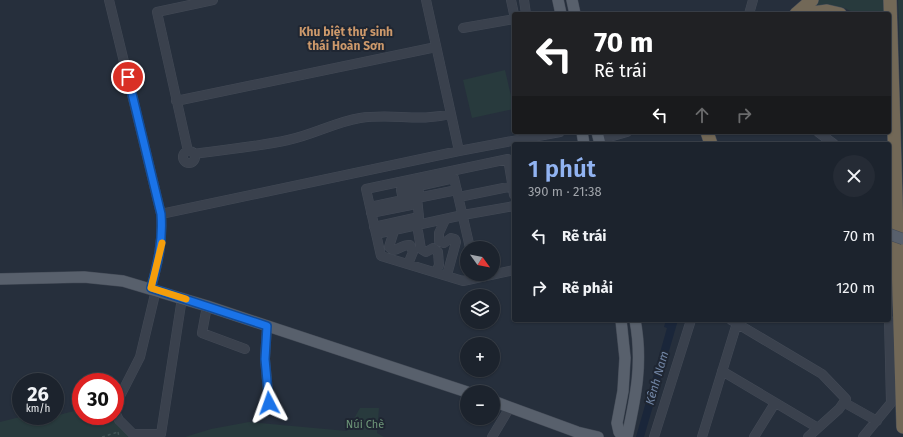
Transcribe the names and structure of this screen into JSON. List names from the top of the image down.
{
  "districts": ["Khu biệt thự sinh thái Hoàn Sơn"],
  "water": ["Kênh Nam"],
  "parks": ["Núi Chè"],
  "north": "bottom right",
  "page": {
    "turn": ["70 m", "Rẽ trái"],
    "heading": ["1 phút", "390 m · 21:38"],
    "list": [
      {
        "name": "Rẽ trái",
        "value": "70 m"
      },
      {
        "name": "Rẽ phải",
        "value": "120 m"
      }
    ],
    "map_buttons": ["+", "−"],
    "speed": "26 km/h",
    "limit": "30"
  }
}
